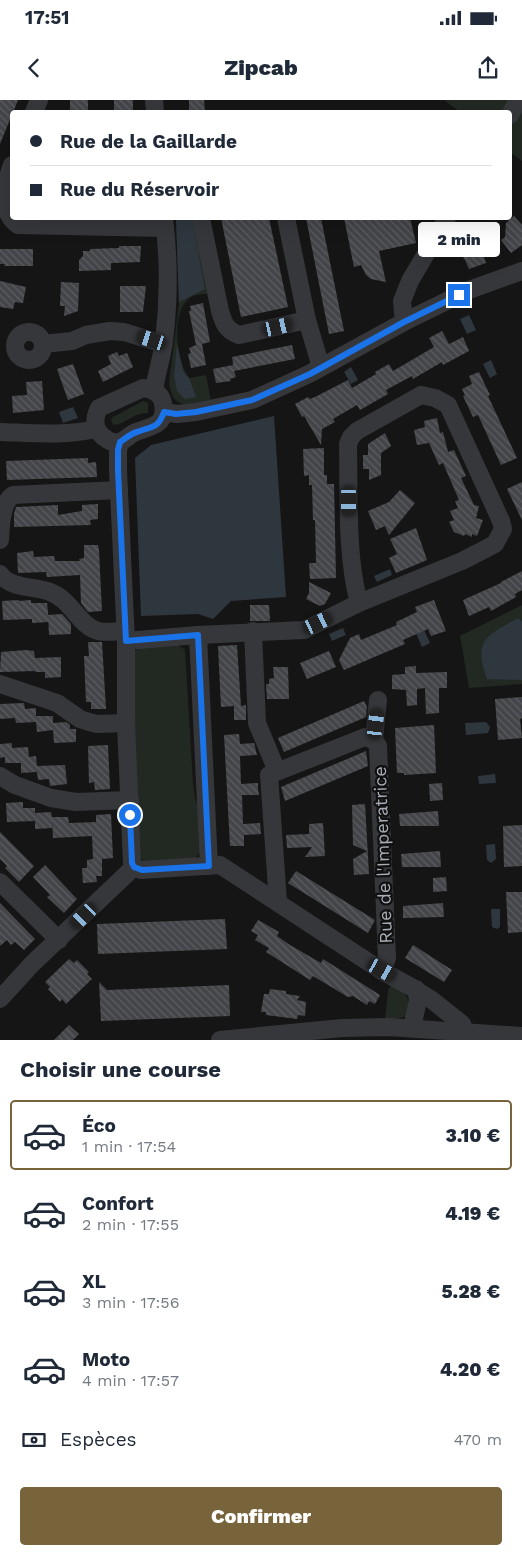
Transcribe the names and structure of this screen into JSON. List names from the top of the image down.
{
  "streets": {
    "street": ["Rue de l'Imperatrice"]
  },
  "page": {
    "status": "17:51",
    "header": "Zipcab",
    "banner": ["Rue de la Gaillarde", "Rue du Réservoir"],
    "bubble": "2 min",
    "heading": "Choisir une course",
    "list": [
      {
        "name": "Éco",
        "note": "1 min · 17:54",
        "value": "3.10 €"
      },
      {
        "name": "Confort",
        "note": "2 min · 17:55",
        "value": "4.19 €"
      },
      {
        "name": "XL",
        "note": "3 min · 17:56",
        "value": "5.28 €"
      },
      {
        "name": "Moto",
        "note": "4 min · 17:57",
        "value": "4.20 €"
      }
    ],
    "pay": ["Espèces", "470 m"],
    "buttons": "Confirmer"
  }
}
